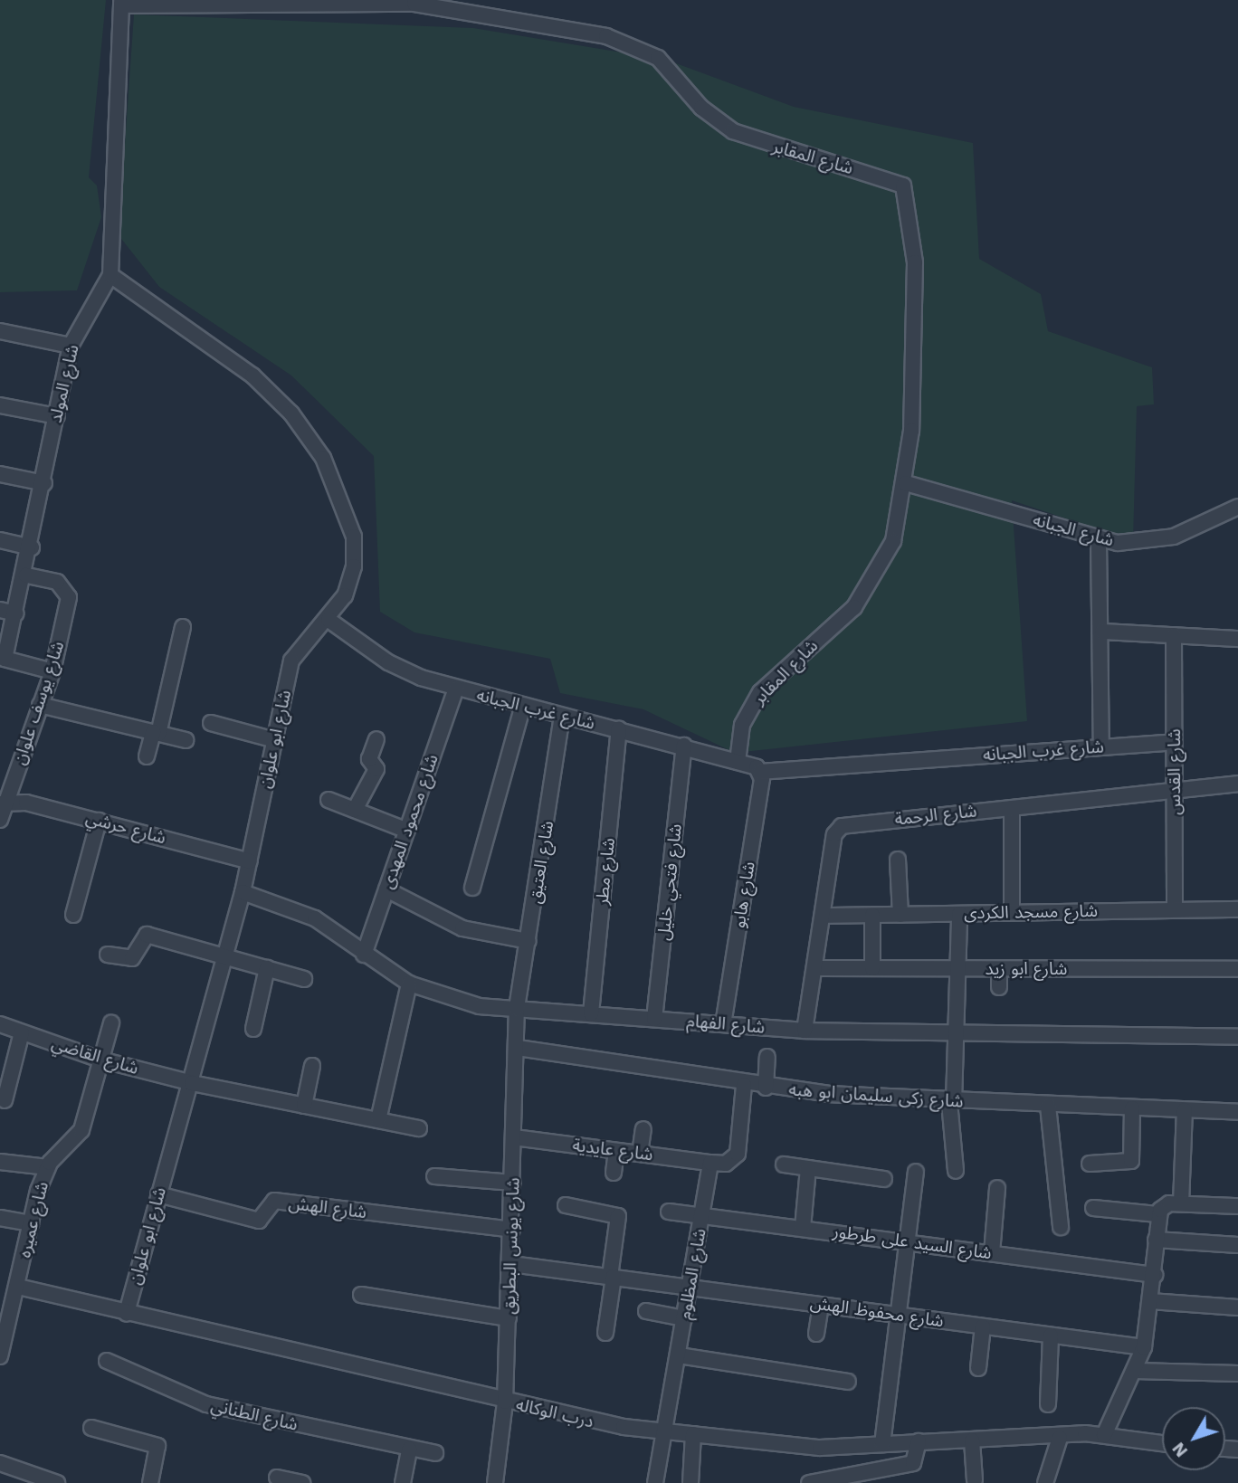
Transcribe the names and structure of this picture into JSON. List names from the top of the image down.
{
  "streets": {
    "street": [
      "شارع المقابر",
      "شارع المولد",
      "شارع الجبانه",
      "شارع يوسف علوان",
      "شارع غرب الجبانه",
      "شارع ابو علوان",
      "شارع القدس",
      "شارع الرحمة",
      "شارع محمود المهدى",
      "شارع حرشي",
      "شارع العتيق",
      "شارع مطر",
      "شارع فتحي خليل",
      "شارع هابو",
      "شارع مسجد الكردى",
      "شارع ابو زيد",
      "شارع الفهام",
      "شارع القاضي",
      "شارع زكى سليمان ابو هبه",
      "شارع عايدية",
      "شارع الهش",
      "شارع عميره",
      "شارع السيد على طرطور",
      "شارع يونس البطريق",
      "شارع المظلوم",
      "شارع محفوظ الهش",
      "درب الوكاله",
      "شارع الطناني"
    ]
  },
  "crossings": [
    ["شارع المقابر", "شارع المولد"],
    ["شارع المقابر", "شارع الجبانه"],
    ["شارع المقابر", "شارع غرب الجبانه"],
    ["شارع المولد", "شارع يوسف علوان"],
    ["شارع المولد", "شارع ابو علوان"],
    ["شارع يوسف علوان", "شارع حرشي"],
    ["شارع غرب الجبانه", "شارع ابو علوان"],
    ["شارع غرب الجبانه", "شارع القدس"],
    ["شارع غرب الجبانه", "شارع محمود المهدى"],
    ["شارع غرب الجبانه", "شارع العتيق"],
    ["شارع غرب الجبانه", "شارع مطر"],
    ["شارع غرب الجبانه", "شارع فتحي خليل"],
    ["شارع غرب الجبانه", "شارع هابو"],
    ["شارع ابو علوان", "شارع حرشي"],
    ["شارع ابو علوان", "شارع الفهام"],
    ["شارع ابو علوان", "شارع القاضي"],
    ["شارع ابو علوان", "شارع الهش"],
    ["شارع ابو علوان", "درب الوكاله"],
    ["شارع القدس", "شارع الرحمة"],
    ["شارع القدس", "شارع مسجد الكردى"],
    ["شارع الرحمة", "شارع مسجد الكردى"],
    ["شارع الرحمة", "شارع ابو زيد"],
    ["شارع الرحمة", "شارع الفهام"],
    ["شارع محمود المهدى", "شارع الفهام"],
    ["شارع العتيق", "شارع الفهام"],
    ["شارع العتيق", "شارع يونس البطريق"],
    ["شارع مطر", "شارع الفهام"],
    ["شارع فتحي خليل", "شارع الفهام"],
    ["شارع هابو", "شارع الفهام"],
    ["شارع الفهام", "شارع يونس البطريق"],
    ["شارع القاضي", "شارع عميره"],
    ["شارع زكى سليمان ابو هبه", "شارع يونس البطريق"],
    ["شارع عايدية", "شارع يونس البطريق"],
    ["شارع عايدية", "شارع المظلوم"],
    ["شارع الهش", "شارع يونس البطريق"],
    ["شارع عميره", "درب الوكاله"],
    ["شارع السيد على طرطور", "شارع المظلوم"],
    ["شارع يونس البطريق", "شارع محفوظ الهش"],
    ["شارع يونس البطريق", "درب الوكاله"],
    ["شارع المظلوم", "شارع محفوظ الهش"],
    ["شارع المظلوم", "درب الوكاله"]
  ],
  "north": "bottom left"
}
